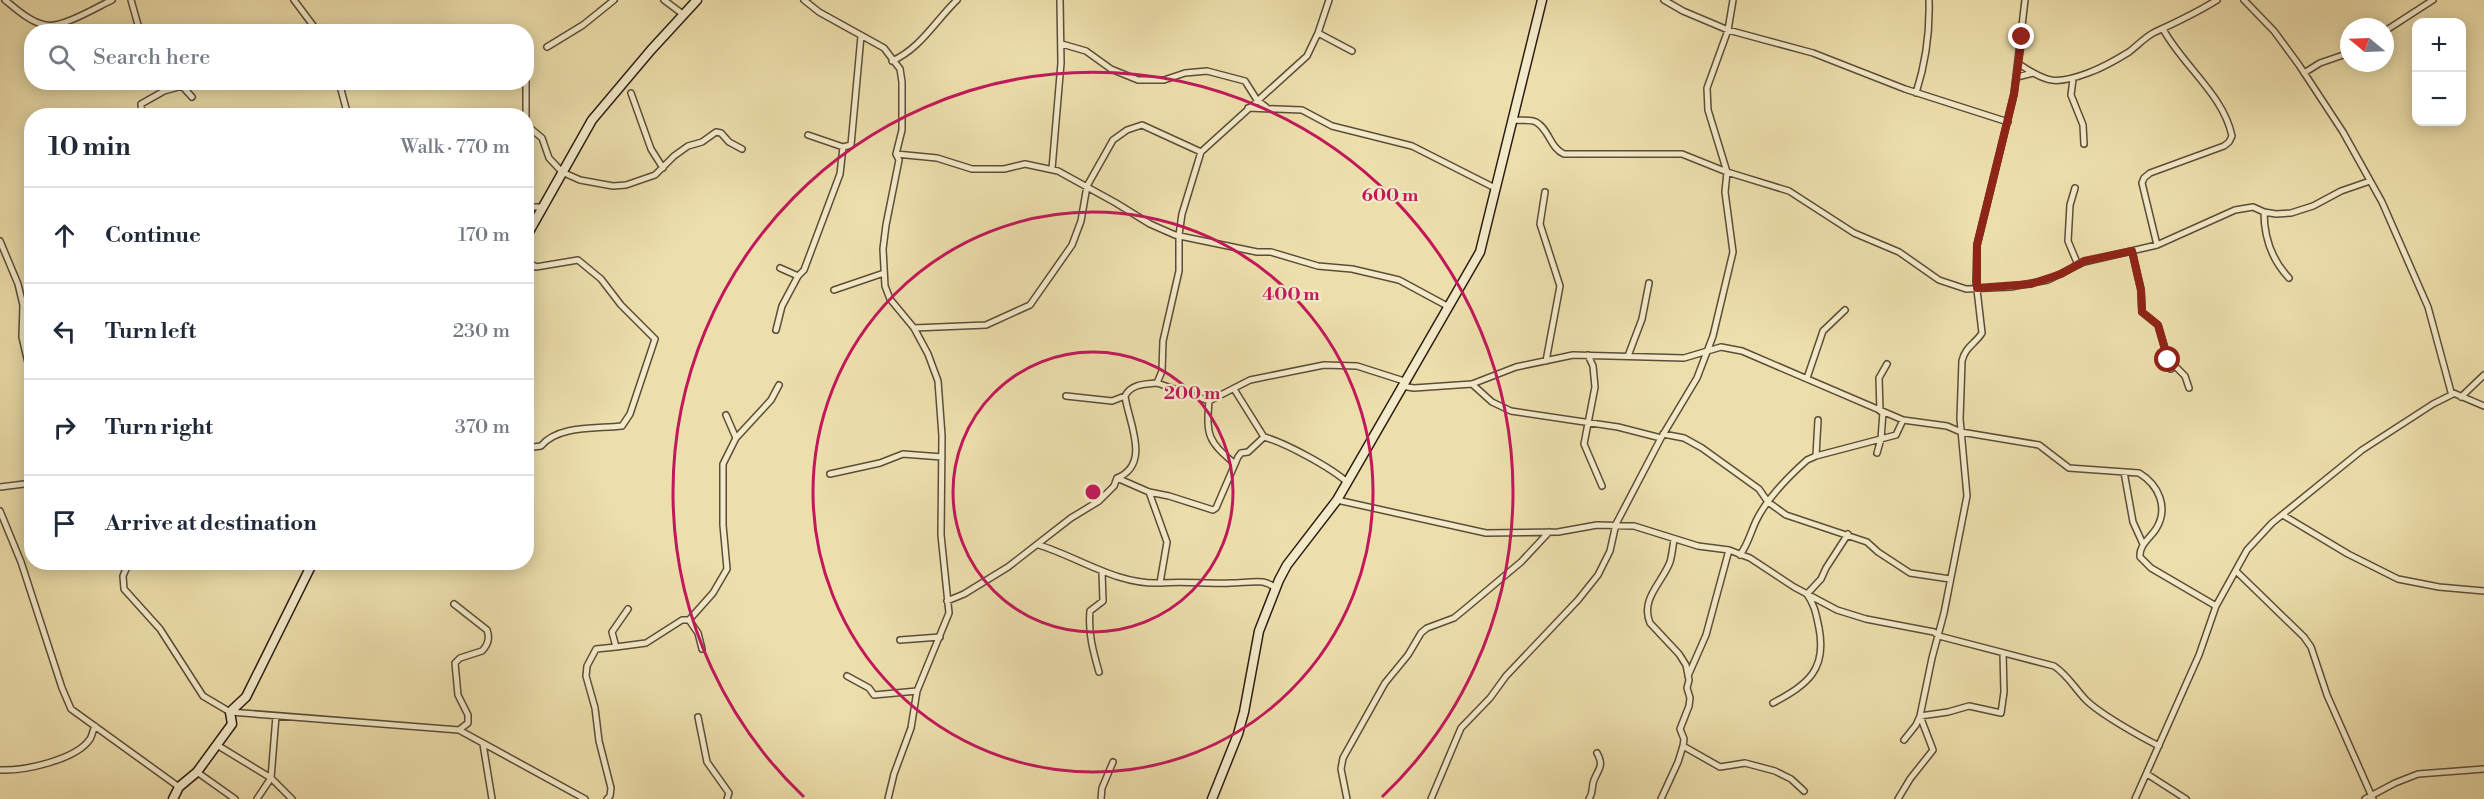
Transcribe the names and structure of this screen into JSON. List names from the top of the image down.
{
  "north": "left",
  "page": {
    "map_buttons": ["+", "−"],
    "search": "Search here",
    "heading": ["10 min", "Walk · 770 m"],
    "list": [
      ["Continue", "170 m"],
      ["Turn left", "230 m"],
      ["Turn right", "370 m"],
      "Arrive at destination"
    ]
  },
  "rings": ["600 m", "400 m", "200 m"]
}
